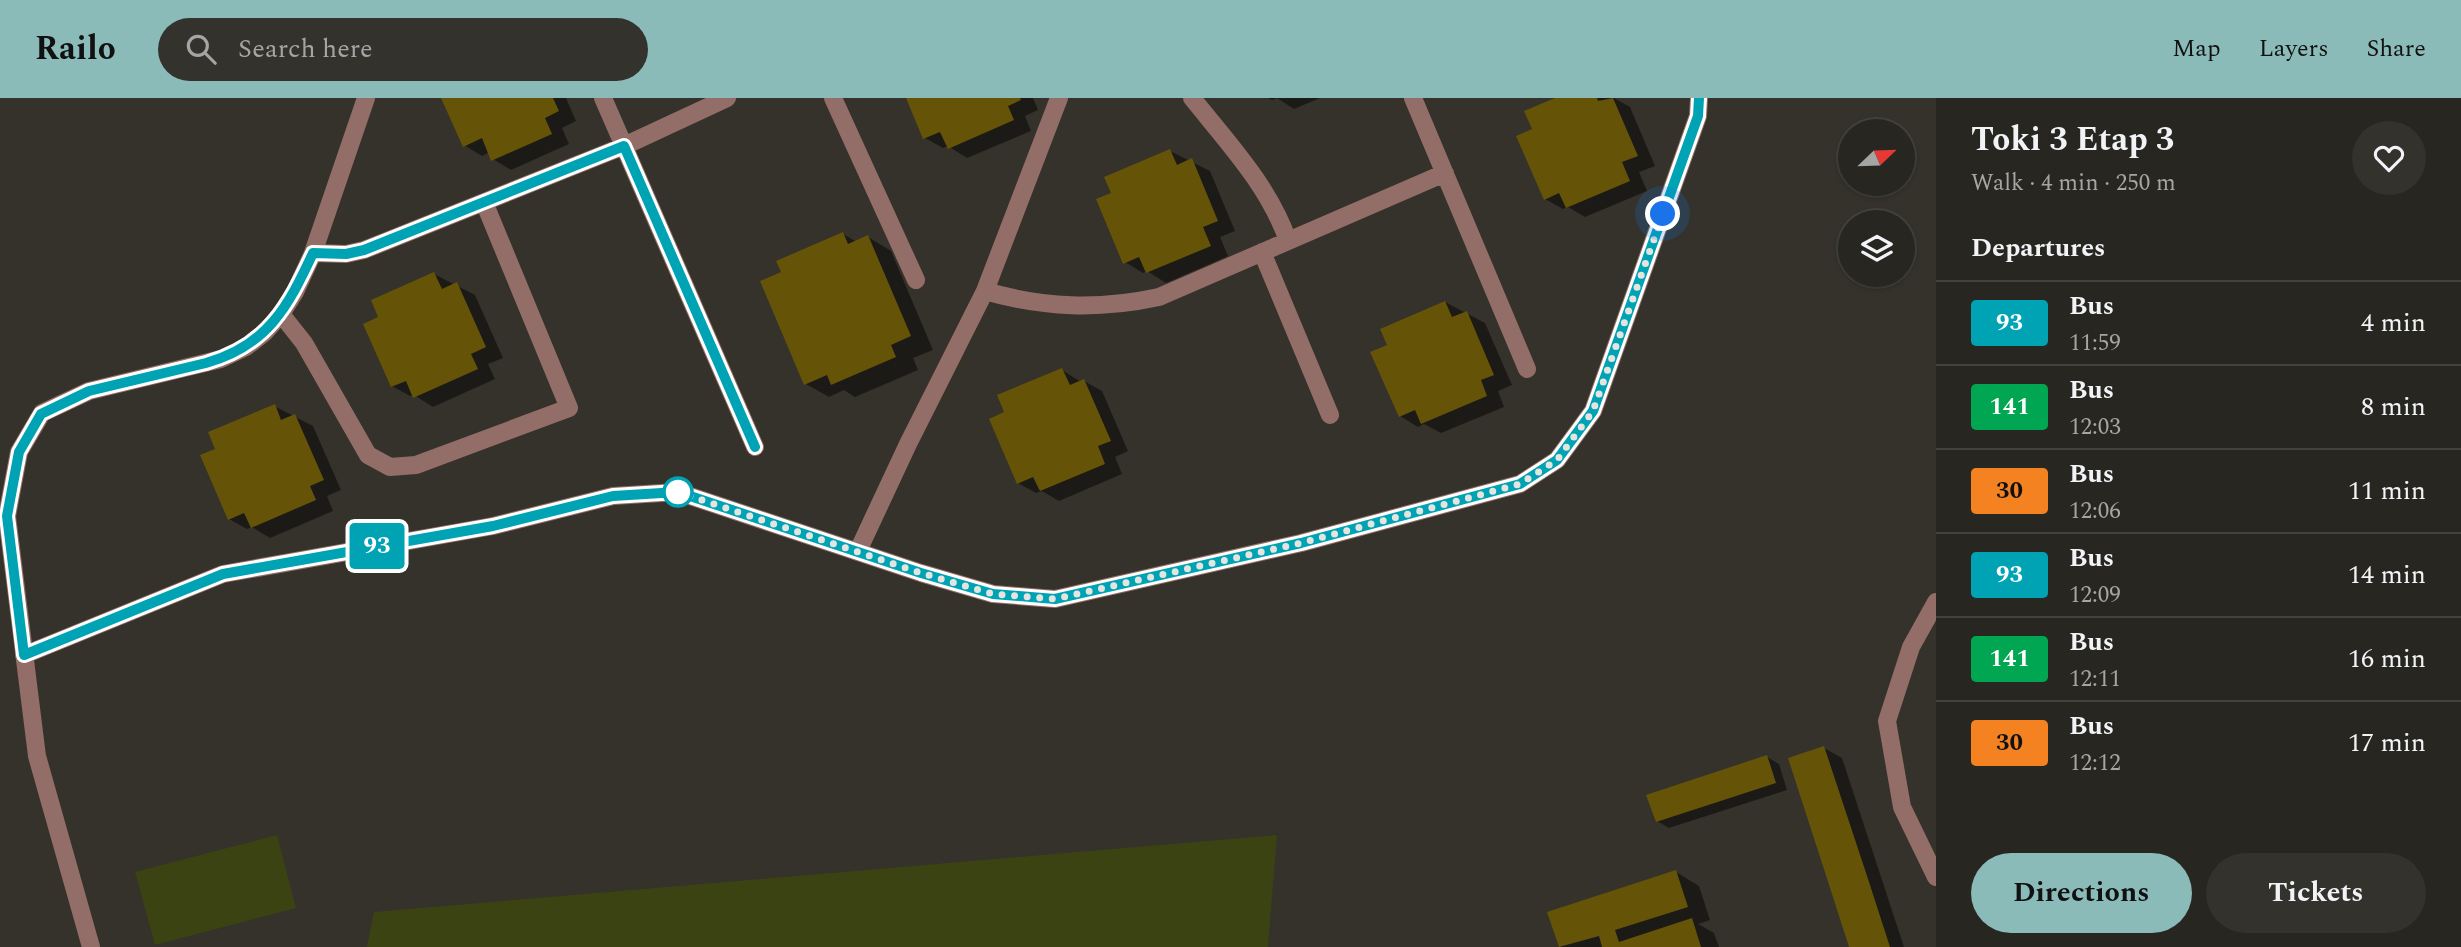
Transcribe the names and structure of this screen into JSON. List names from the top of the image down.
{
  "lines": ["bus line 93"],
  "north": "top right",
  "page": {
    "header": "Railo",
    "search": "Search here",
    "nav": ["Map", "Layers", "Share"],
    "on_map": "93",
    "heading": [
      ["Toki 3 Etap 3", "Walk · 4 min · 250 m"],
      "Departures"
    ],
    "list": [
      {
        "mark": "93",
        "name": "Bus",
        "note": "11:59",
        "value": "4 min"
      },
      {
        "mark": "141",
        "name": "Bus",
        "note": "12:03",
        "value": "8 min"
      },
      {
        "mark": "30",
        "name": "Bus",
        "note": "12:06",
        "value": "11 min"
      },
      {
        "mark": "93",
        "name": "Bus",
        "note": "12:09",
        "value": "14 min"
      },
      {
        "mark": "141",
        "name": "Bus",
        "note": "12:11",
        "value": "16 min"
      },
      {
        "mark": "30",
        "name": "Bus",
        "note": "12:12",
        "value": "17 min"
      }
    ],
    "buttons": ["Directions", "Tickets"]
  }
}
